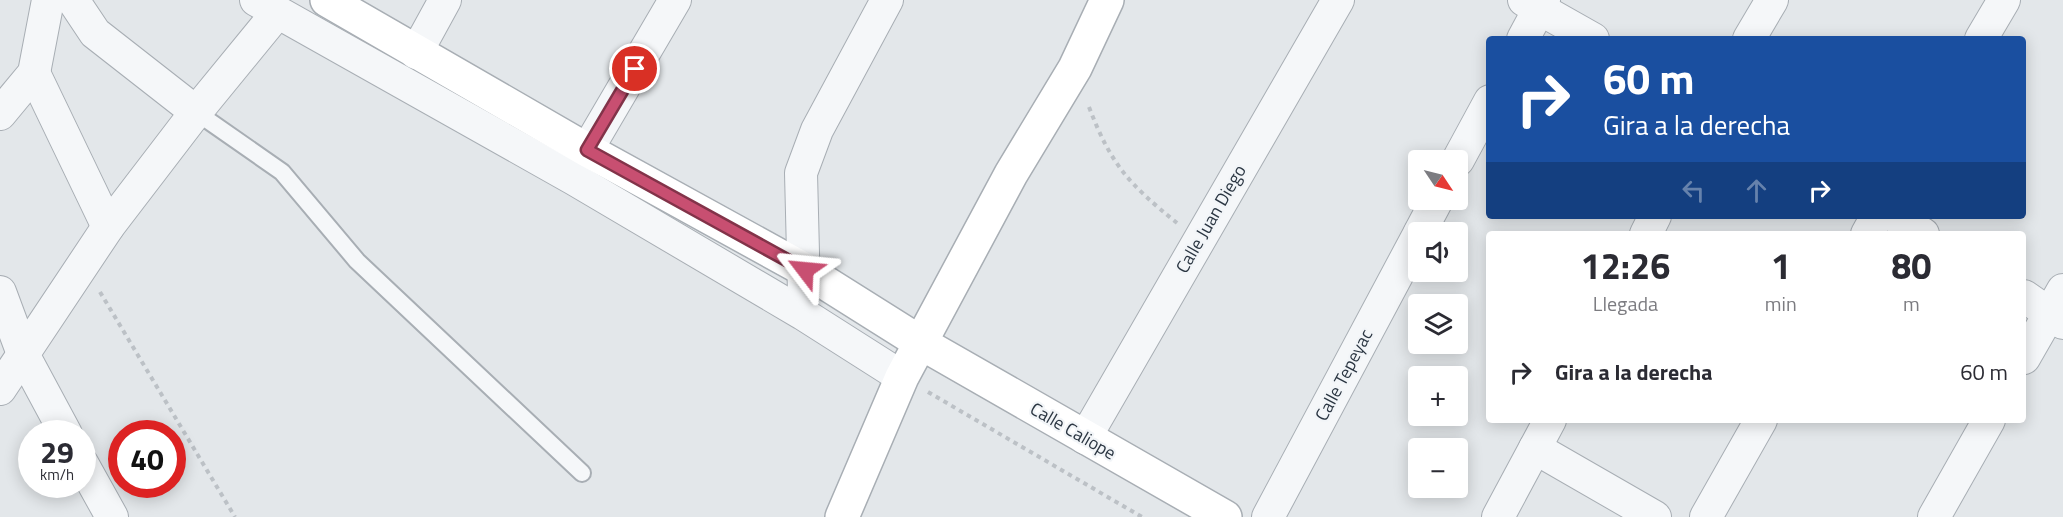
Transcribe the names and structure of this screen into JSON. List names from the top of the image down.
{
  "streets": {
    "street": ["Calle Juan Diego", "Calle Tepeyac", "Calle Caliope"]
  },
  "crossings": [
    ["Calle Juan Diego", "Calle Caliope"]
  ],
  "north": "bottom right",
  "page": {
    "turn": ["60 m", "Gira a la derecha"],
    "map_buttons": ["+", "−"],
    "eta": [
      "12:26",
      "Llegada",
      "1",
      "min",
      "80",
      "m"
    ],
    "list": [
      {
        "name": "Gira a la derecha",
        "value": "60 m"
      }
    ],
    "speed": "29 km/h",
    "limit": "40"
  }
}
